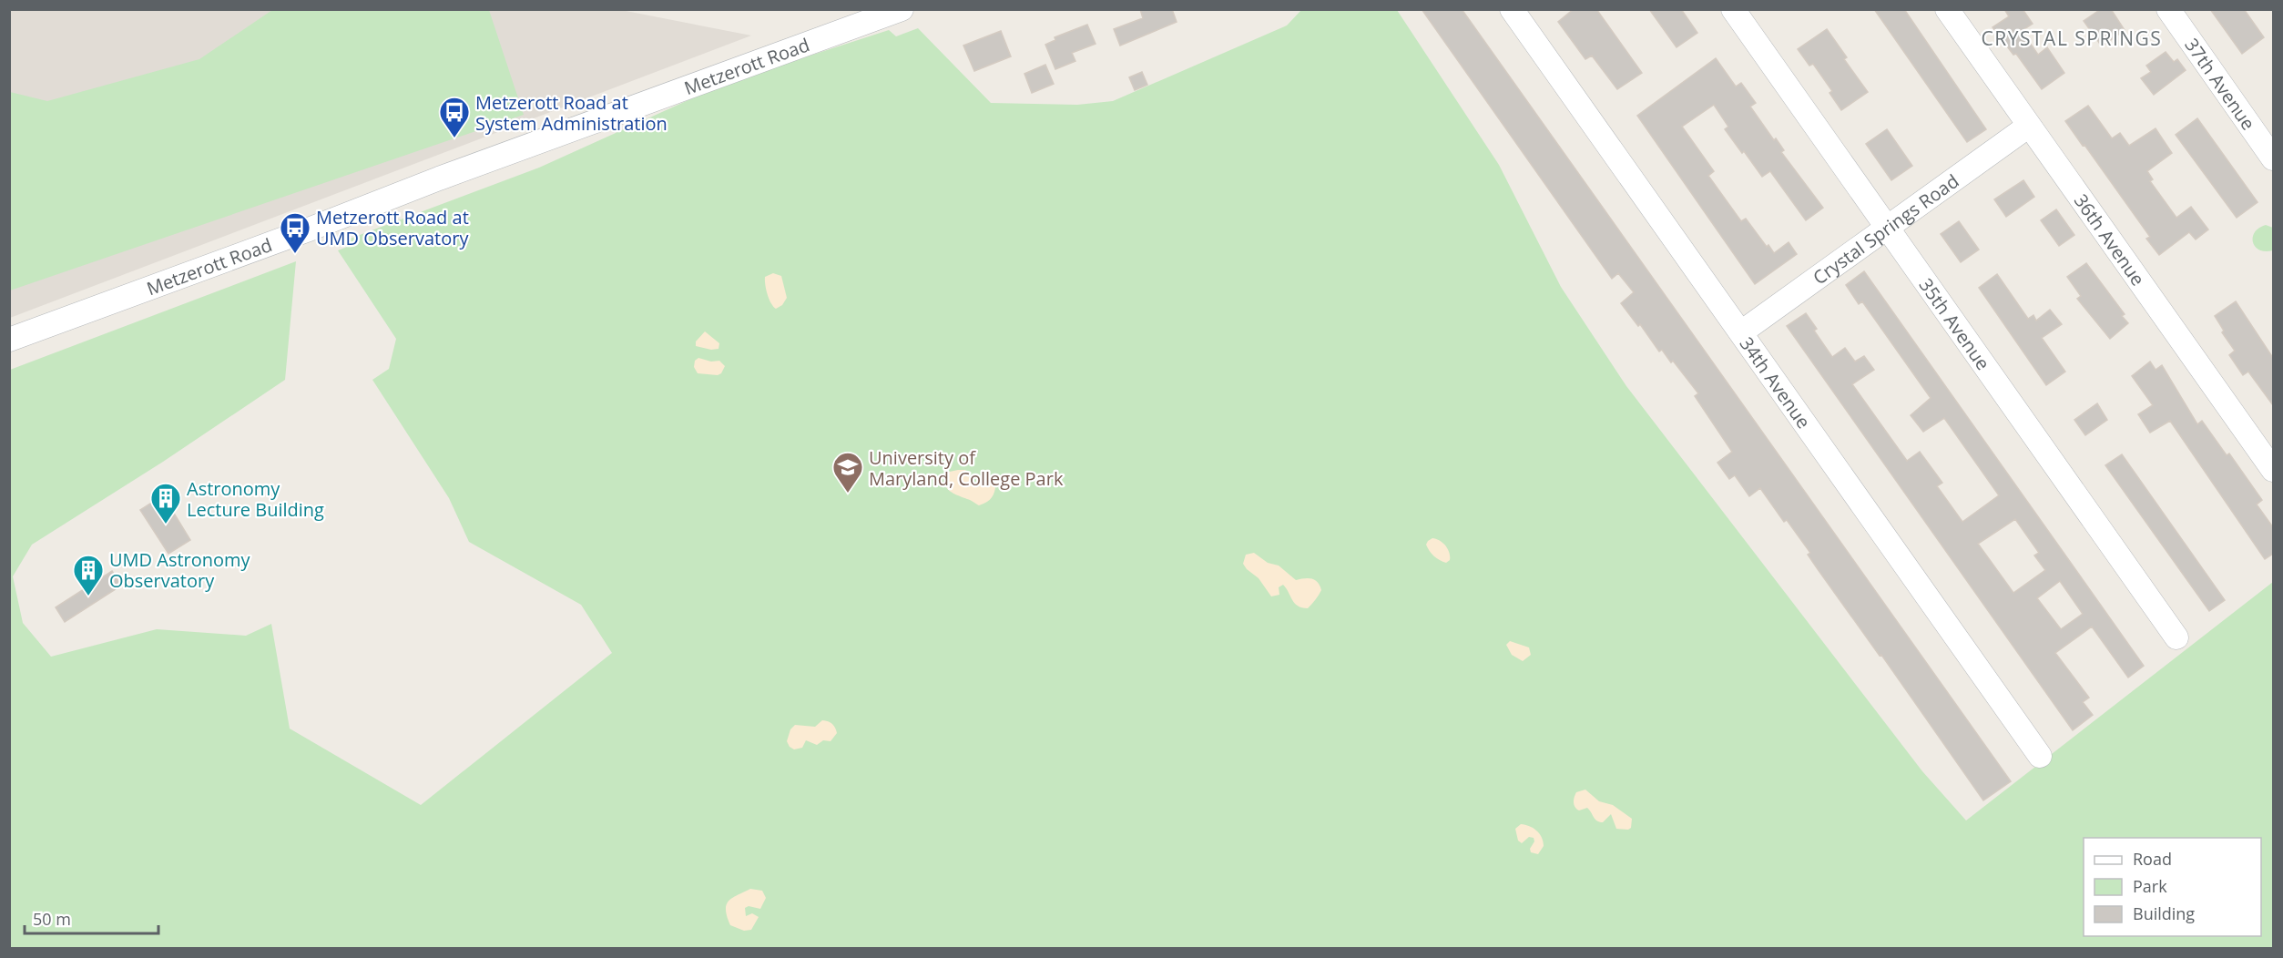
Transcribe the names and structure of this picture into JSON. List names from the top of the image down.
{
  "streets": {
    "street": [
      "Metzerott Road",
      "37th Avenue",
      "Crystal Springs Road",
      "36th Avenue",
      "35th Avenue",
      "34th Avenue"
    ]
  },
  "crossings": [
    ["Crystal Springs Road", "36th Avenue"],
    ["Crystal Springs Road", "35th Avenue"],
    ["Crystal Springs Road", "34th Avenue"]
  ],
  "districts": ["CRYSTAL SPRINGS"],
  "places": {
    "bus stop": ["Metzerott Road at System Administration", "Metzerott Road at UMD Observatory"],
    "school or university": ["University of Maryland, College Park"],
    "building": ["Astronomy Lecture Building", "UMD Astronomy Observatory"]
  },
  "legend": ["Road", "Park", "Building"],
  "scale_bar": "50 m"
}
